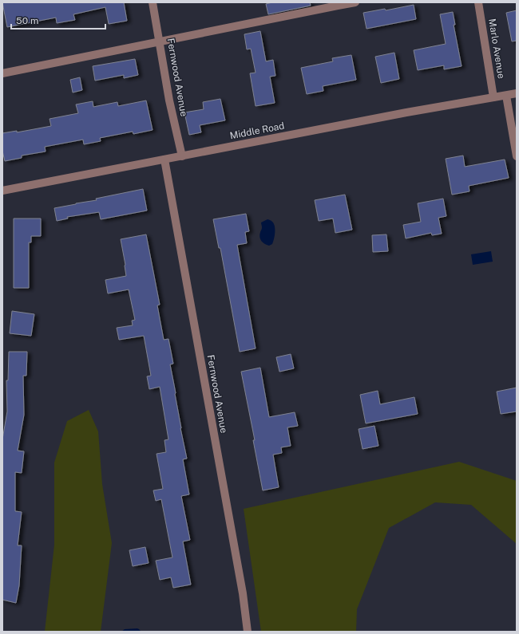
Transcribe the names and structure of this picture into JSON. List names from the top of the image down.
{
  "streets": {
    "street": ["Marlo Avenue", "Fernwood Avenue", "Middle Road"]
  },
  "crossings": [
    ["Marlo Avenue", "Middle Road"],
    ["Fernwood Avenue", "Middle Road"]
  ],
  "scale_bar": "50 m"
}
